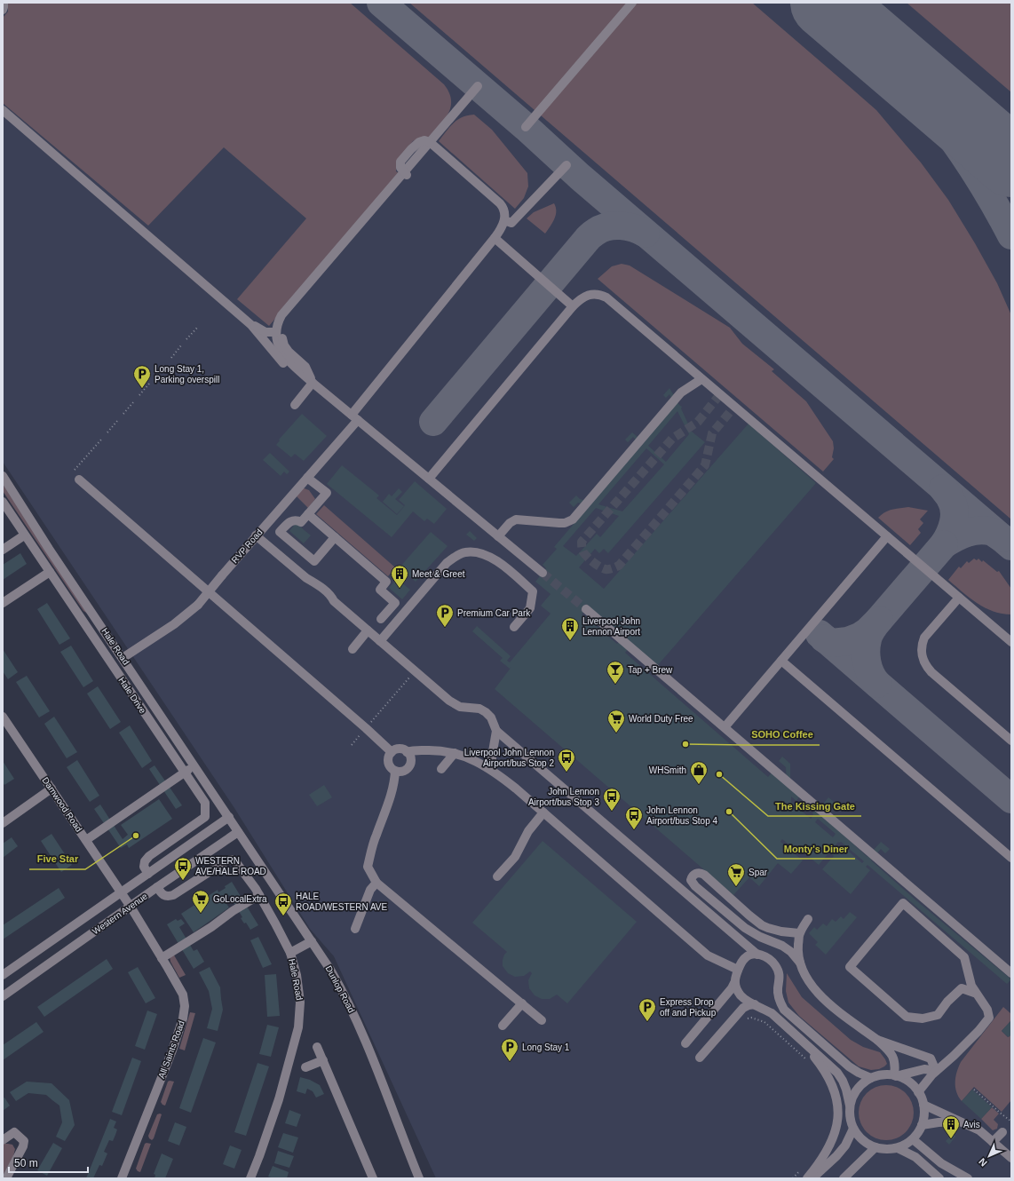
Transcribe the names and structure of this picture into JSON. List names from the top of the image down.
{
  "streets": {
    "street": [
      "RVP Road",
      "Hale Road",
      "Hale Drive",
      "Damwood Road",
      "Western Avenue",
      "Dunlop Road",
      "All Saints Road"
    ]
  },
  "crossings": [
    ["RVP Road", "Hale Road"],
    ["Hale Road", "Western Avenue"],
    ["Hale Road", "Dunlop Road"],
    ["Hale Drive", "Western Avenue"],
    ["Damwood Road", "Western Avenue"],
    ["Damwood Road", "All Saints Road"],
    ["Western Avenue", "Dunlop Road"],
    ["Western Avenue", "All Saints Road"]
  ],
  "places": {
    "parking": [
      "Long Stay 1, Parking overspill",
      "Premium Car Park",
      "Express Drop off and Pickup",
      "Long Stay 1"
    ],
    "building": ["Meet & Greet", "Liverpool John Lennon Airport", "Avis"],
    "bar": ["Tap + Brew"],
    "supermarket": ["World Duty Free", "Spar", "GoLocalExtra"],
    "other": [
      "SOHO Coffee",
      "The Kissing Gate",
      "Monty's Diner",
      "Five Star"
    ],
    "bus stop": [
      "Liverpool John Lennon Airport/bus Stop 2",
      "John Lennon Airport/bus Stop 3",
      "John Lennon Airport/bus Stop 4",
      "WESTERN AVE/HALE ROAD",
      "HALE ROAD/WESTERN AVE"
    ],
    "shop": ["WHSmith"]
  },
  "scale_bar": "50 m",
  "north": "bottom left"
}
